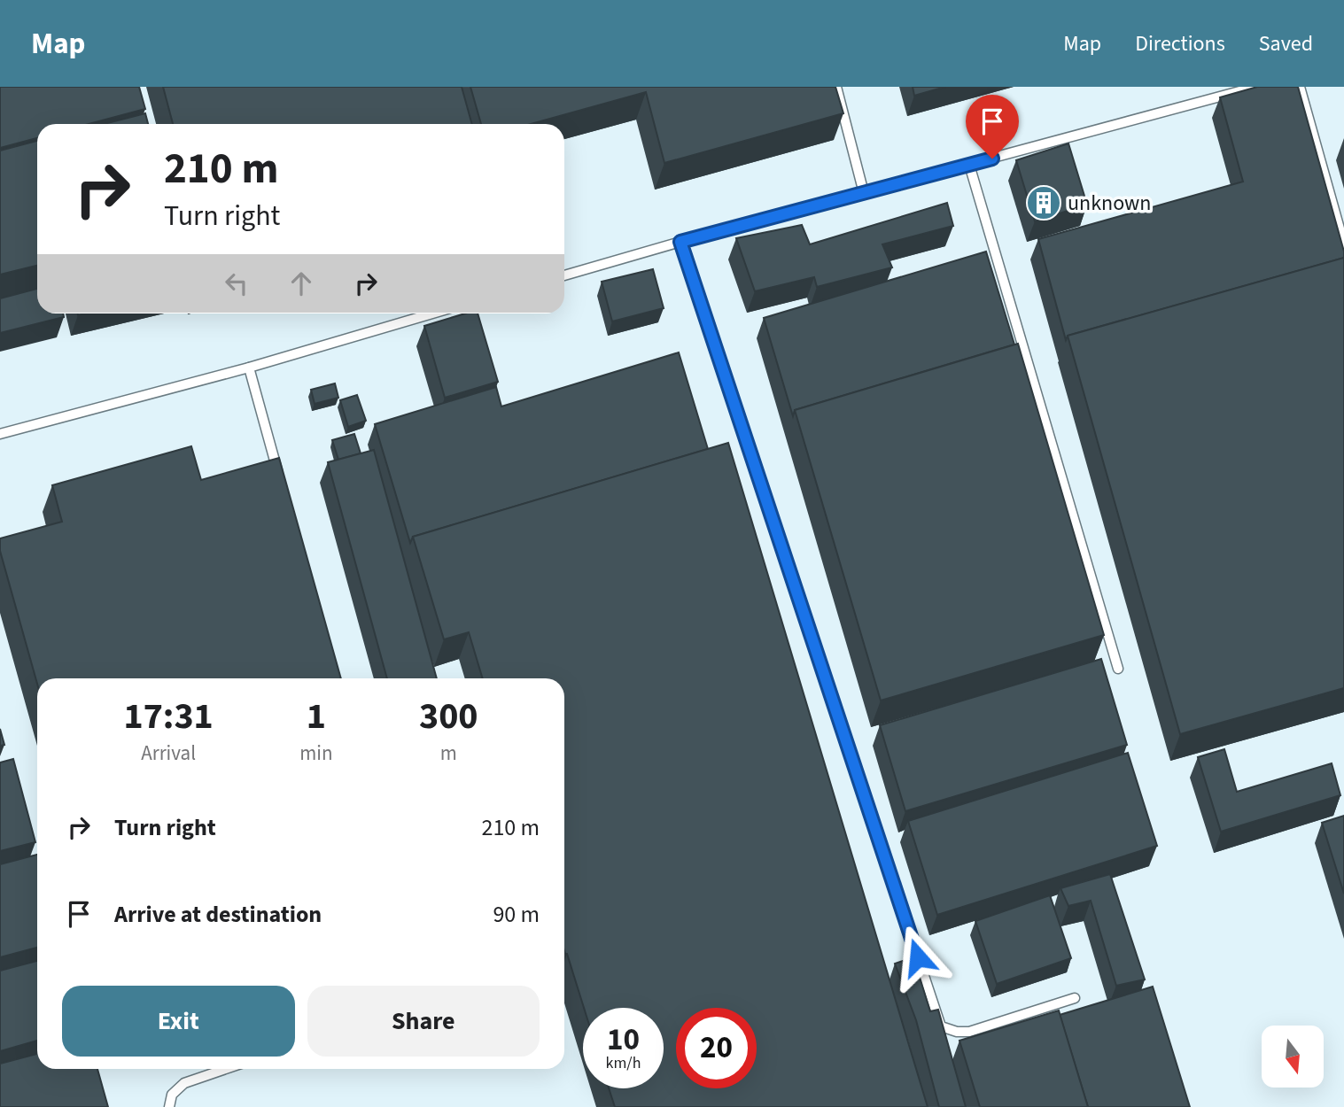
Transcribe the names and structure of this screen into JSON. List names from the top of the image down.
{
  "places": {
    "building": ["unknown"]
  },
  "north": "bottom",
  "page": {
    "header": "Map",
    "nav": ["Map", "Directions", "Saved"],
    "turn": ["210 m", "Turn right"],
    "eta": [
      "17:31",
      "Arrival",
      "1",
      "min",
      "300",
      "m"
    ],
    "list": [
      {
        "name": "Turn right",
        "value": "210 m"
      },
      {
        "name": "Arrive at destination",
        "value": "90 m"
      }
    ],
    "buttons": ["Exit", "Share"],
    "speed": "10 km/h",
    "limit": "20"
  }
}
